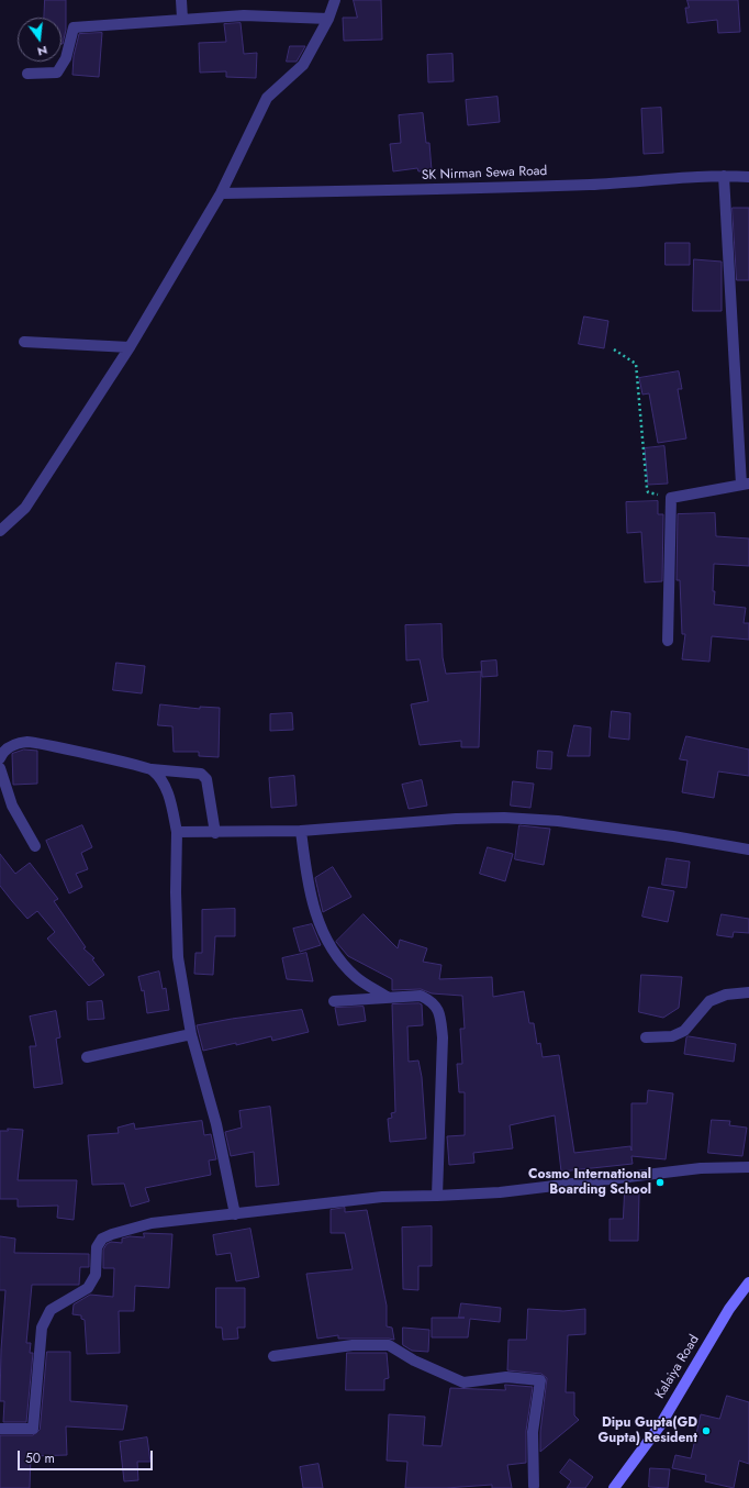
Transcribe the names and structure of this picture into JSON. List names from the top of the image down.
{
  "streets": {
    "main road": ["Kalaiya Road"],
    "street": ["SK Nirman Sewa Road"]
  },
  "places": ["Cosmo International Boarding School", "Dipu Gupta(GD Gupta) Resident"],
  "scale_bar": "50 m",
  "north": "bottom"
}
